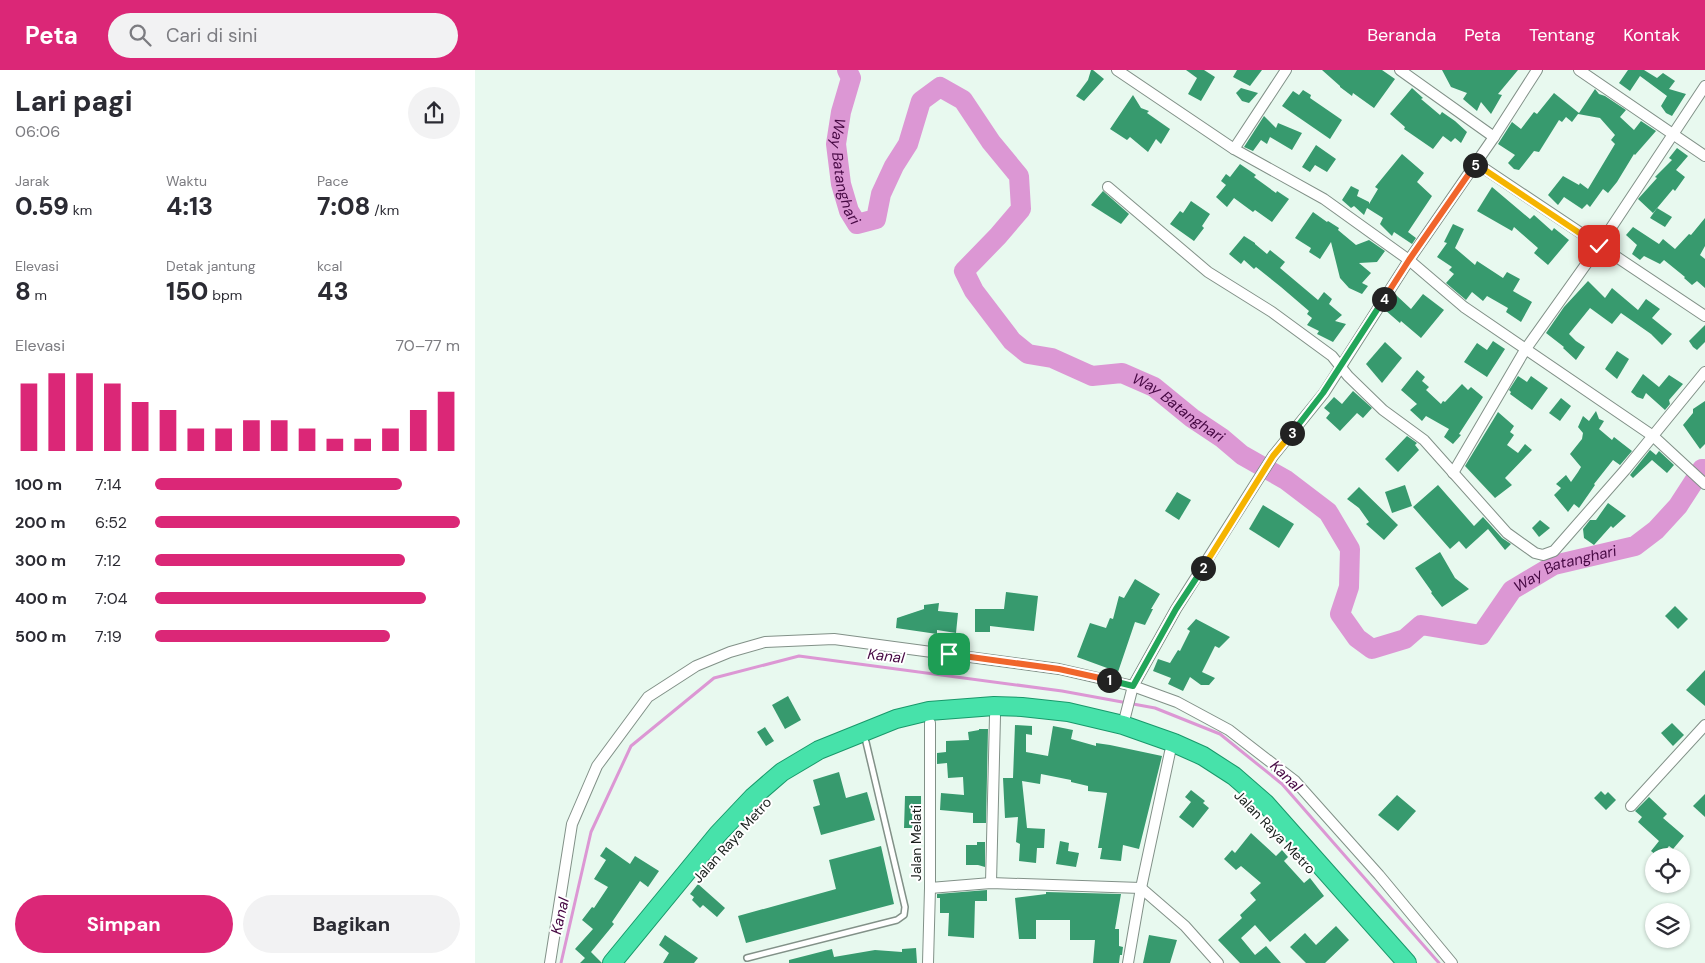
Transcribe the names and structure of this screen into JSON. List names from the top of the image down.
{
  "streets": {
    "highway": ["Jalan Raya Metro"],
    "street": ["Jalan Melati"]
  },
  "crossings": [
    ["Jalan Raya Metro", "Jalan Melati"]
  ],
  "water": ["Way Batanghari", "Kanal"],
  "page": {
    "header": "Peta",
    "search": "Cari di sini",
    "nav": [
      "Beranda",
      "Peta",
      "Tentang",
      "Kontak"
    ],
    "heading": ["Lari pagi", "06:06"],
    "pins": [
      "5",
      "4",
      "3",
      "2",
      "1"
    ],
    "stats": [
      ["Jarak", "0.59 km"],
      ["Waktu", "4:13"],
      ["Pace", "7:08 /km"],
      ["Elevasi", "8 m"],
      ["Detak jantung", "150 bpm"],
      ["kcal", "43"]
    ],
    "chart": ["Elevasi", "70–77 m"],
    "list": [
      {
        "name": "100 m",
        "note": "7:14"
      },
      {
        "name": "200 m",
        "note": "6:52"
      },
      {
        "name": "300 m",
        "note": "7:12"
      },
      {
        "name": "400 m",
        "note": "7:04"
      },
      {
        "name": "500 m",
        "note": "7:19"
      }
    ],
    "buttons": ["Simpan", "Bagikan"]
  }
}
